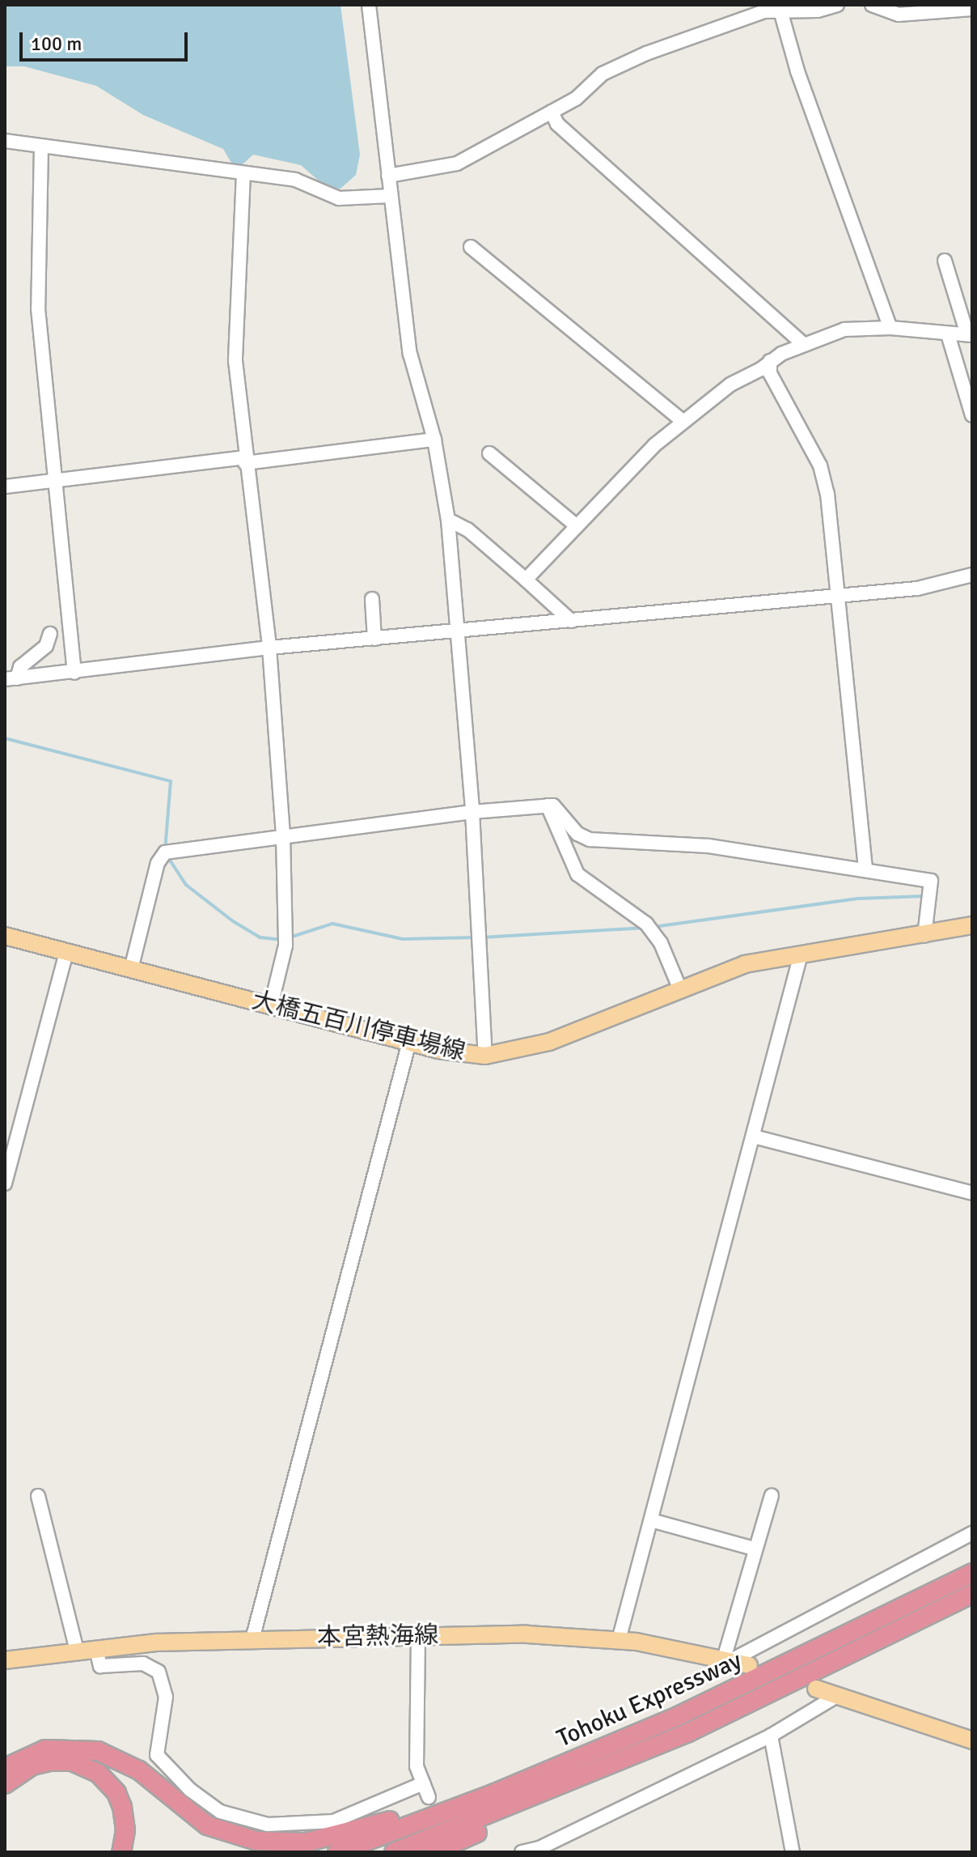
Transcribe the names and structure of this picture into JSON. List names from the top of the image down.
{
  "streets": {
    "highway": ["Tohoku Expressway"],
    "main road": ["大橋五百川停車場線", "本宮熱海線"]
  },
  "scale_bar": "100 m"
}
